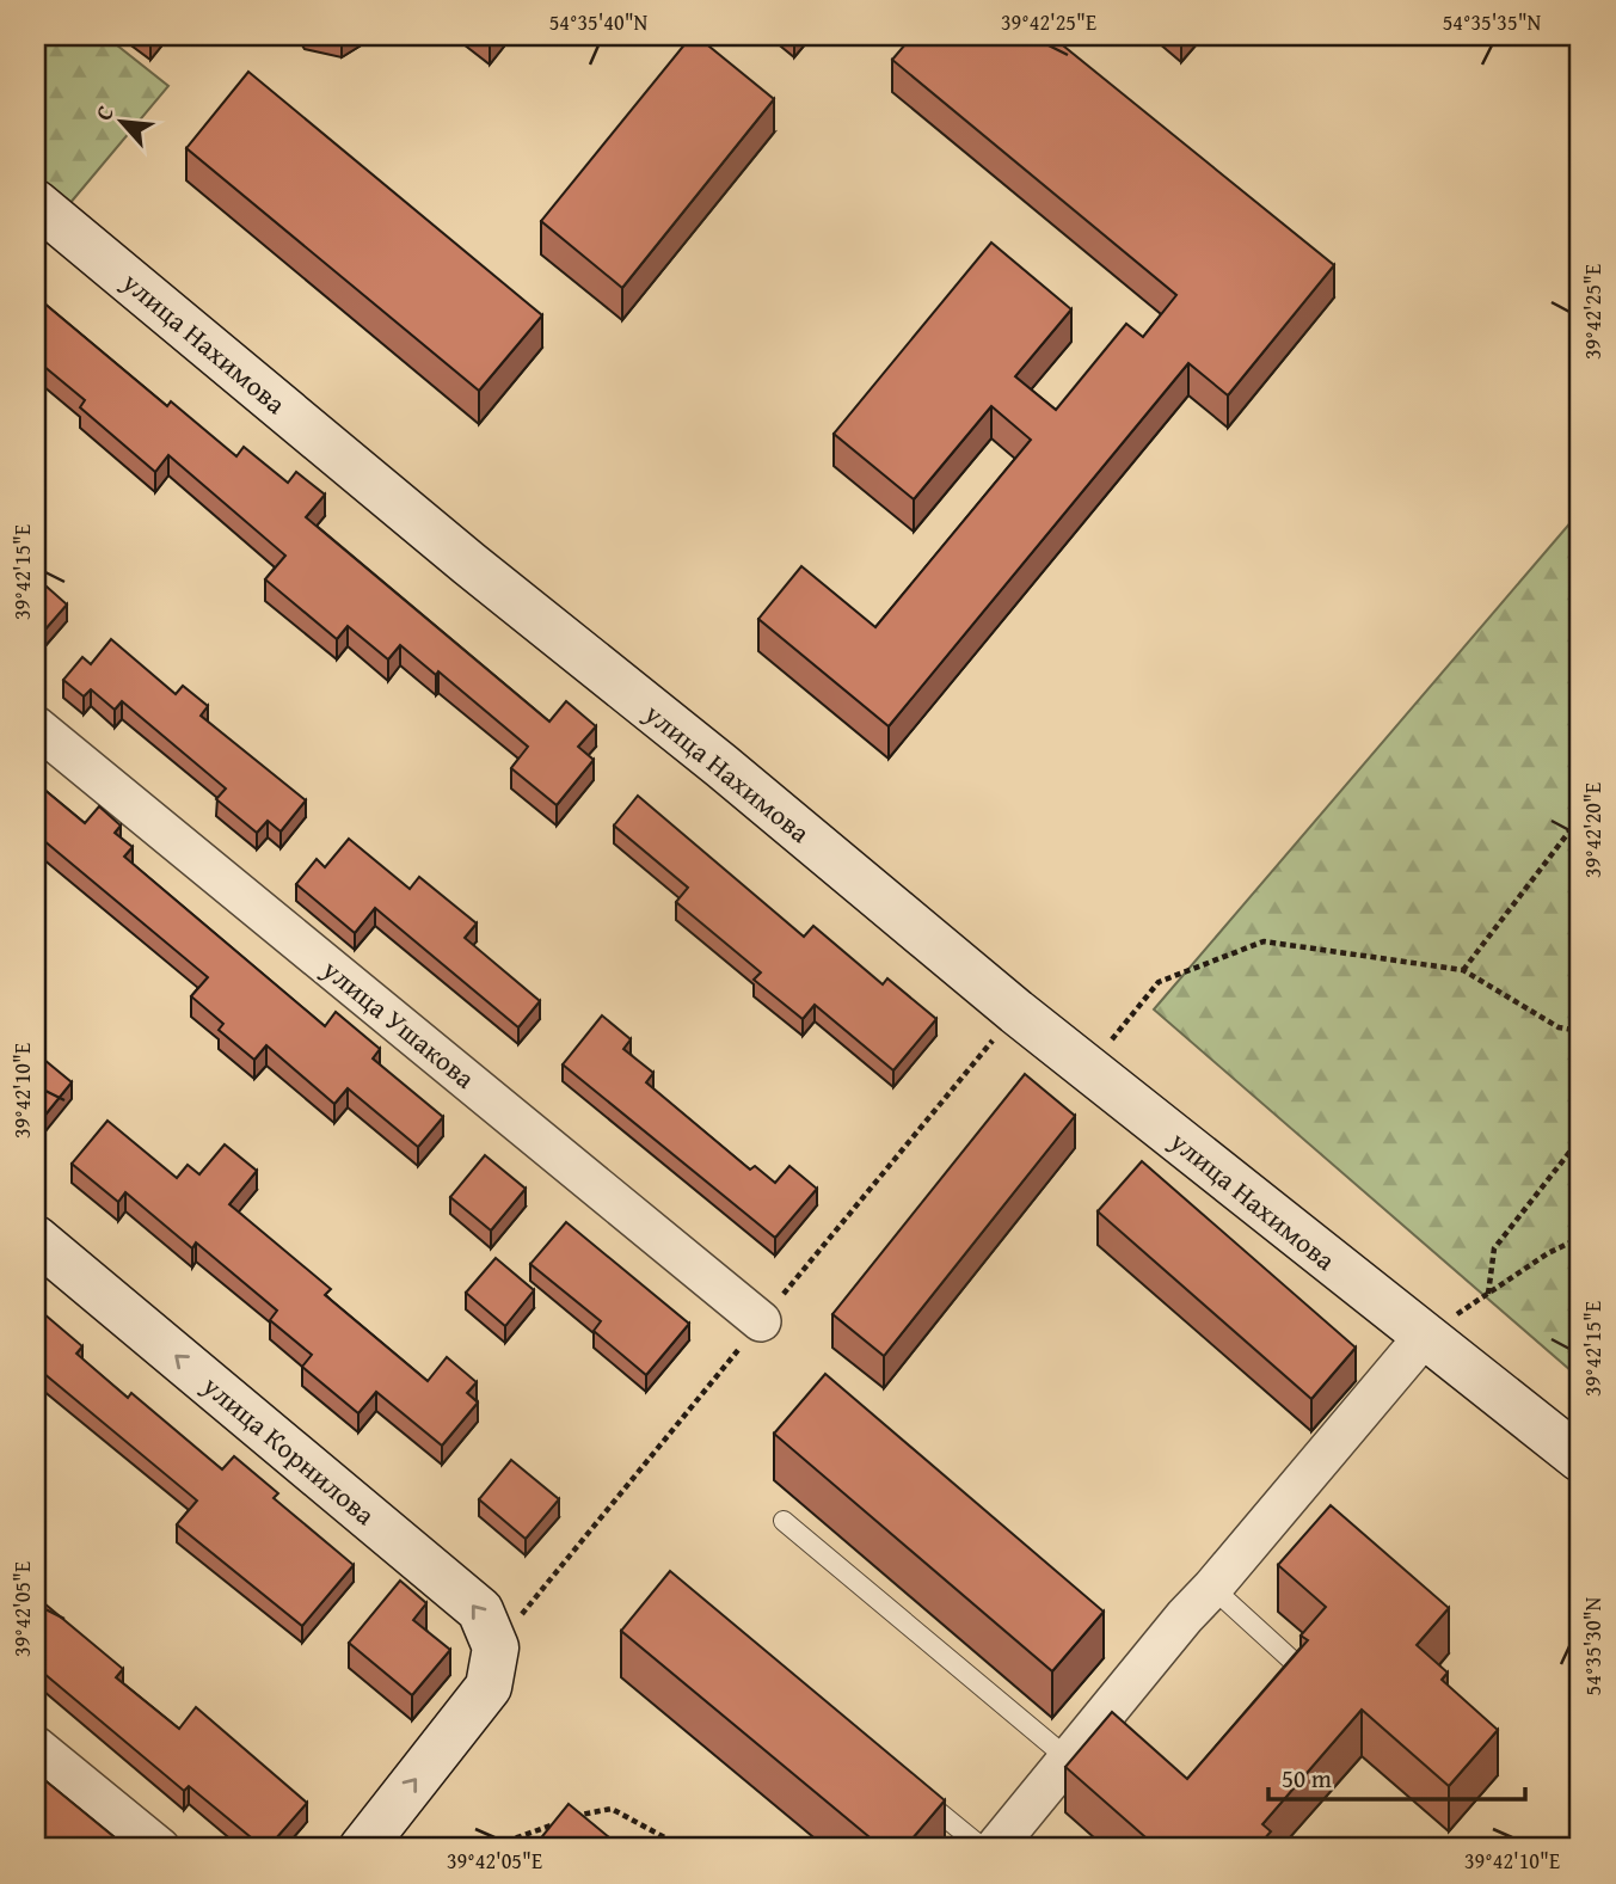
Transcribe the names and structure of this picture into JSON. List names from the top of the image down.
{
  "streets": {
    "street": ["улица Нахимова", "улица Ушакова", "улица Корнилова"]
  },
  "scale_bar": "50 m",
  "north": "top left",
  "coordinates": [
    "54°35'40\"N",
    "39°42'25\"E",
    "54°35'35\"N",
    "39°42'15\"E",
    "39°42'20\"E",
    "39°42'10\"E",
    "39°42'05\"E",
    "54°35'30\"N"
  ]
}
